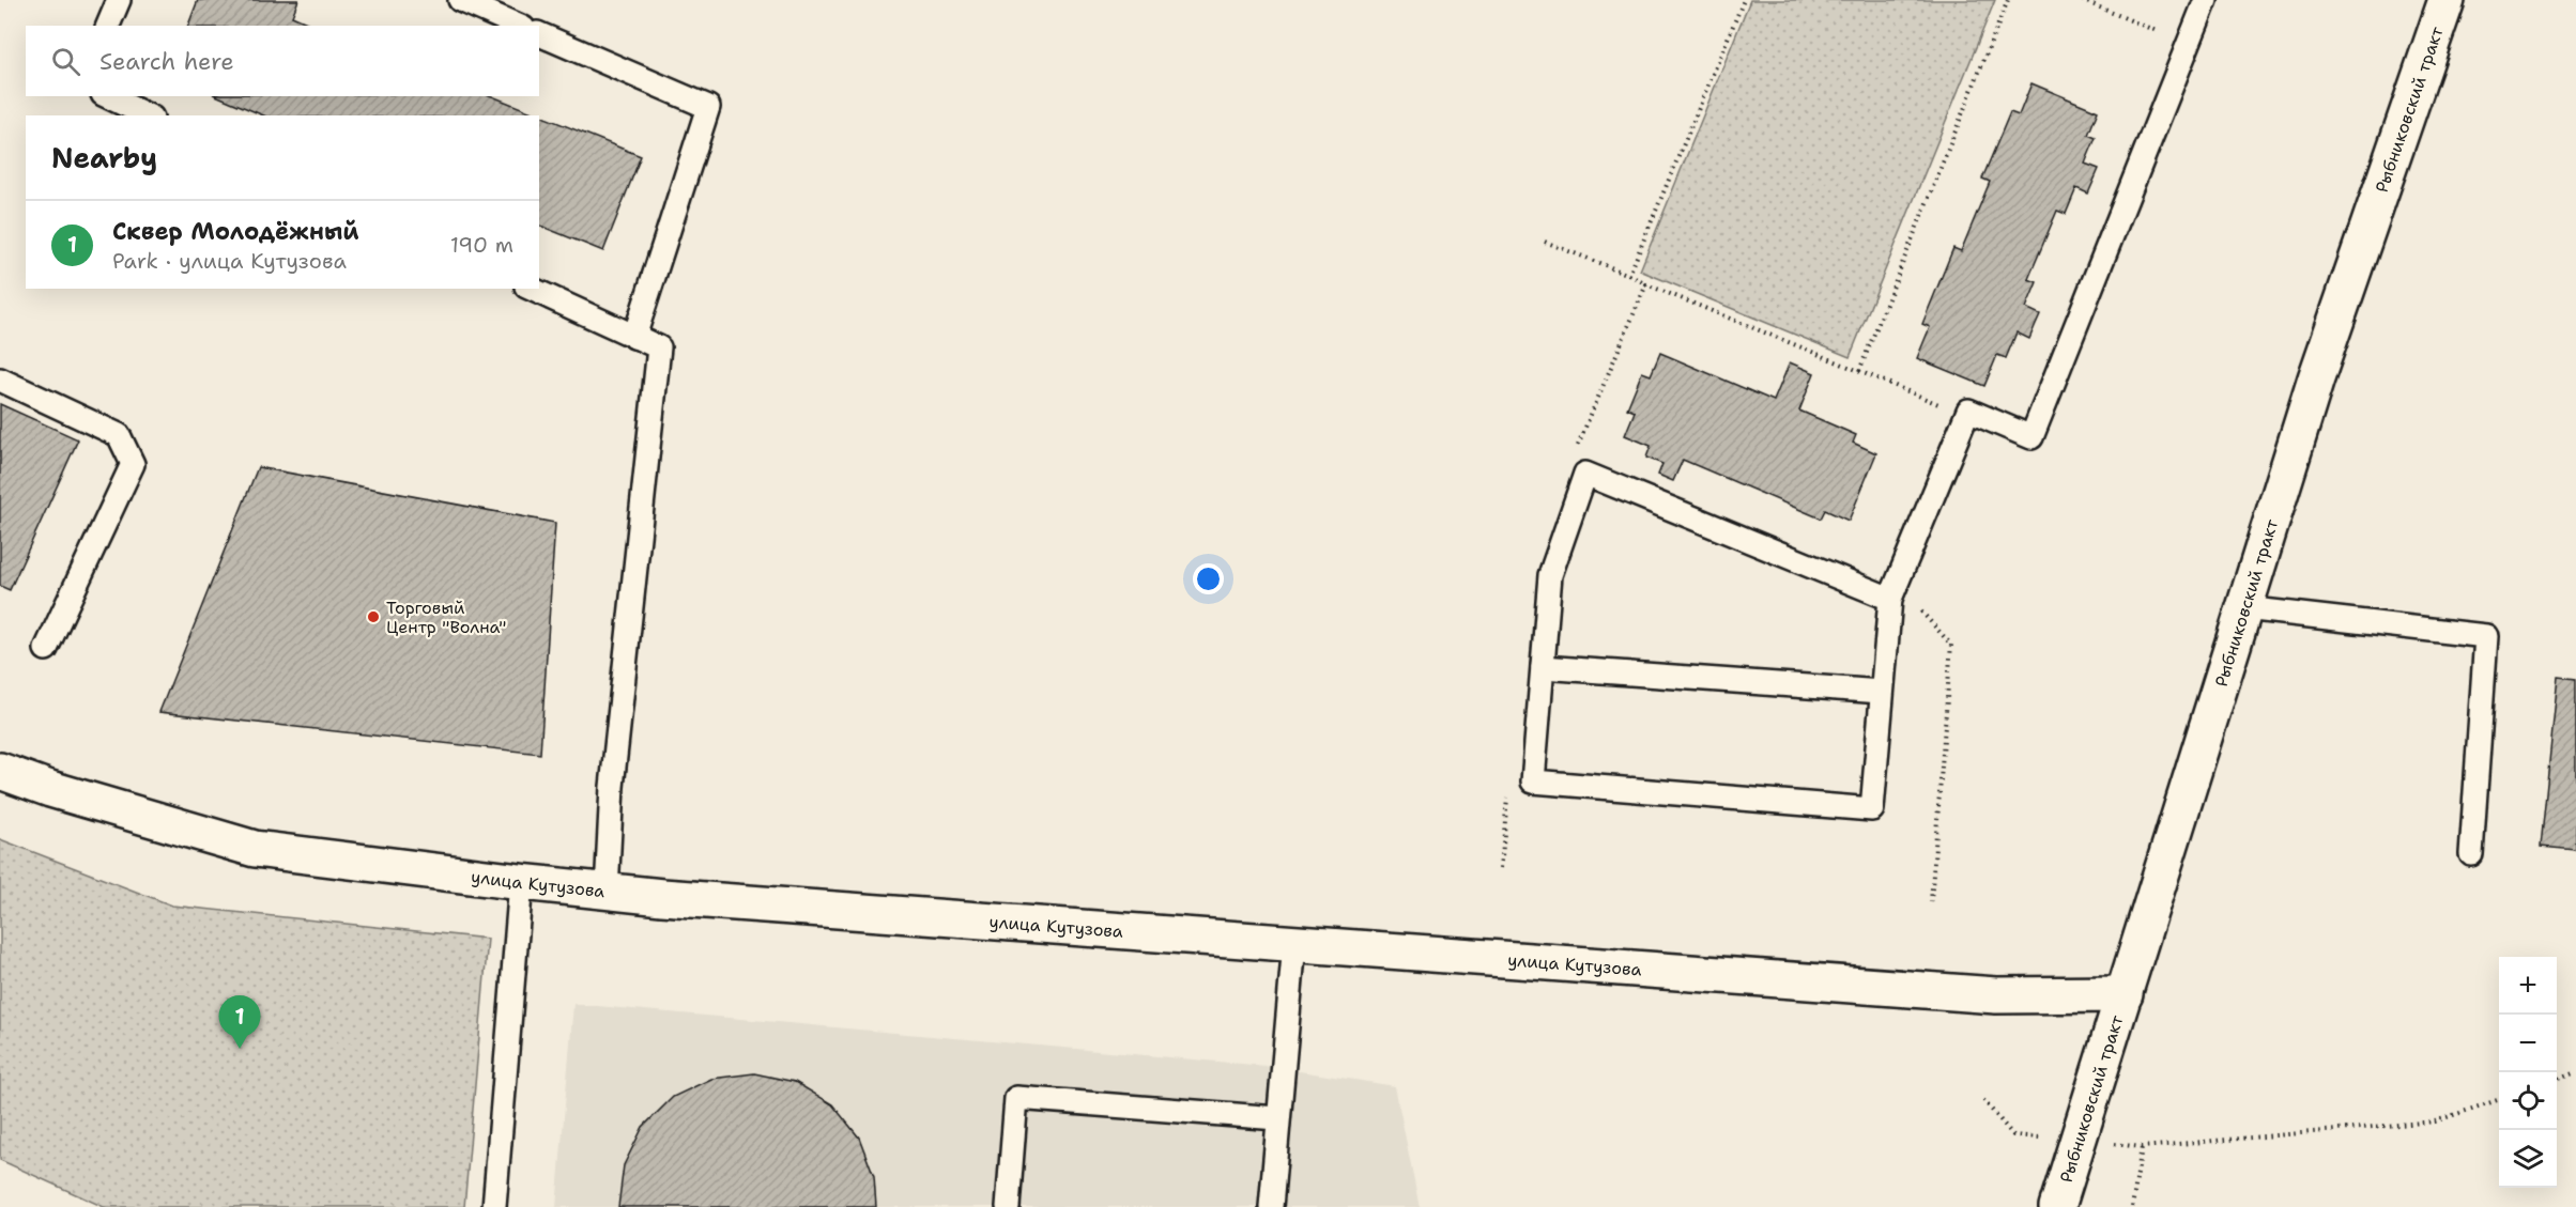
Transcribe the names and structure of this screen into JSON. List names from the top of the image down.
{
  "streets": {
    "street": ["Рыбниковский тракт", "улица Кутузова"]
  },
  "crossings": [
    ["Рыбниковский тракт", "улица Кутузова"]
  ],
  "places": ["Торговый Центр \"Волна\""],
  "page": {
    "search": "Search here",
    "heading": "Nearby",
    "list": [
      {
        "mark": "1",
        "name": "Сквер Молодёжный",
        "note": "Park · улица Кутузова",
        "value": "190 m"
      }
    ],
    "map_buttons": ["+", "−"],
    "pins": "1"
  }
}
